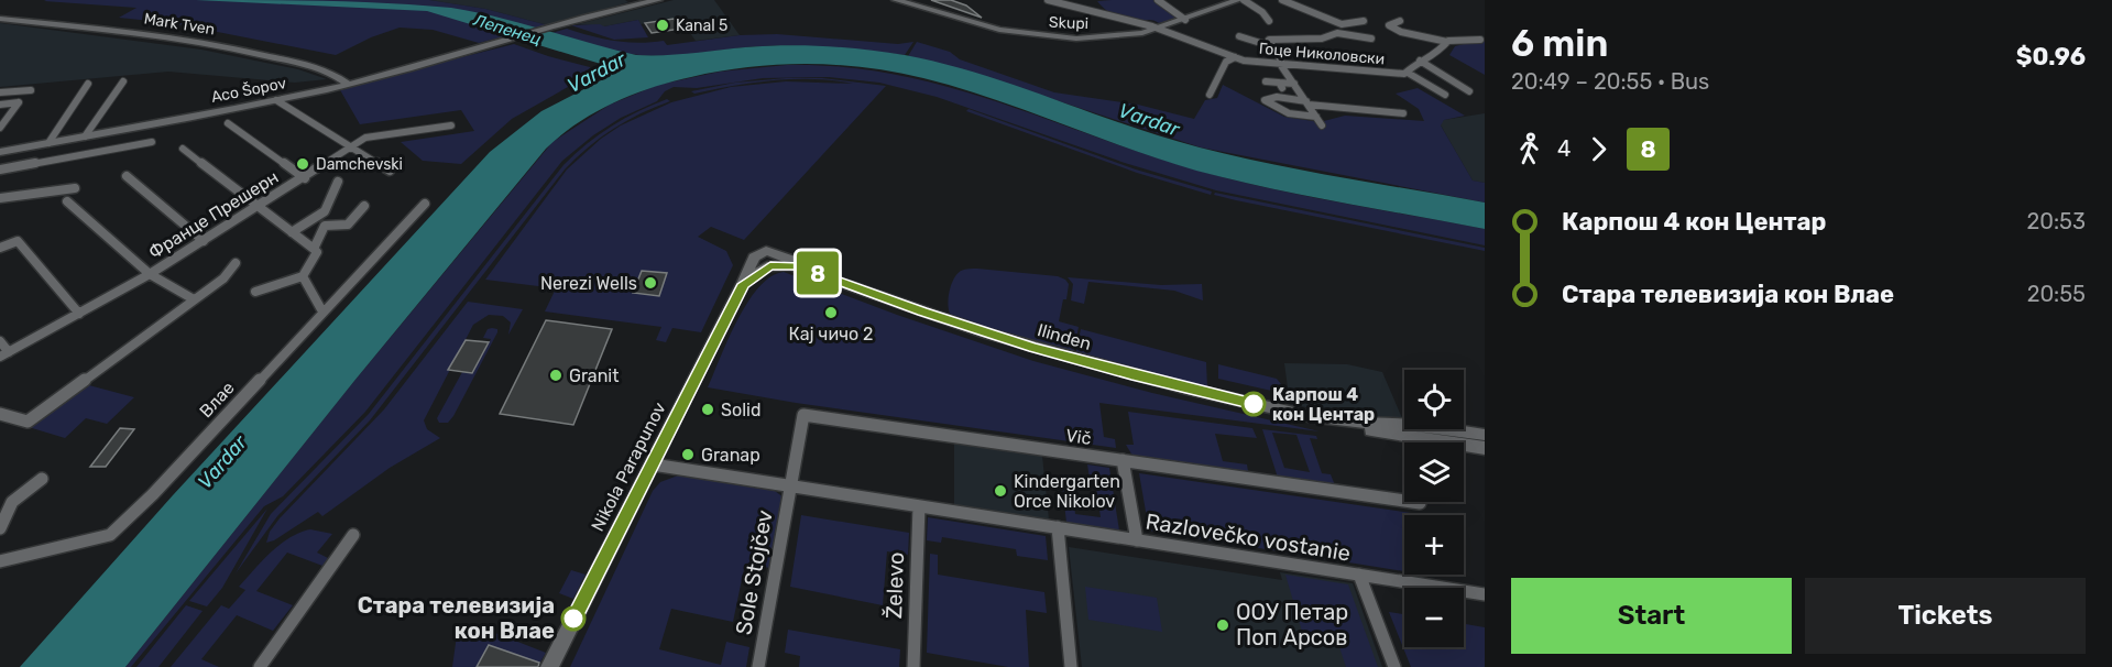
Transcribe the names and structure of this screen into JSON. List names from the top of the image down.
{
  "streets": {
    "street": [
      "Skupi",
      "Mark Tven",
      "Гоце Николовски",
      "Aco Šopov",
      "Францe Прешерн",
      "Ilinden",
      "Влае",
      "Vič",
      "Nikola Parapunov",
      "Razlovečko vostanie",
      "Sole Stojčev",
      "Želevo"
    ]
  },
  "crossings": [
    ["Skupi", "Гоце Николовски"],
    ["Mark Tven", "Aco Šopov"],
    ["Ilinden", "Nikola Parapunov"],
    ["Vič", "Razlovečko vostanie"],
    ["Vič", "Sole Stojčev"],
    ["Nikola Parapunov", "Razlovečko vostanie"],
    ["Razlovečko vostanie", "Sole Stojčev"],
    ["Razlovečko vostanie", "Želevo"]
  ],
  "water": ["Лепенец", "Vardar"],
  "places": [
    "Kanal 5",
    "Damchevski",
    "Nerezi Wells",
    "Кај чичо 2",
    "Granit",
    "Карпош 4 кон Центар",
    "Solid",
    "Granap",
    "Kindergarten Orce Nikolov",
    "Стара телевизија кон Влае",
    "ООУ Петар Поп Арсов"
  ],
  "lines": ["bus line 8"],
  "page": {
    "on_map": "8",
    "heading": ["6 min", "20:49 – 20:55 · Bus", "$0.96"],
    "legs": ["4", "8"],
    "list": [
      {
        "name": "Карпош 4 кон Центар",
        "value": "20:53"
      },
      {
        "name": "Стара телевизија кон Влае",
        "value": "20:55"
      }
    ],
    "map_buttons": ["+", "−"],
    "buttons": ["Start", "Tickets"]
  }
}
